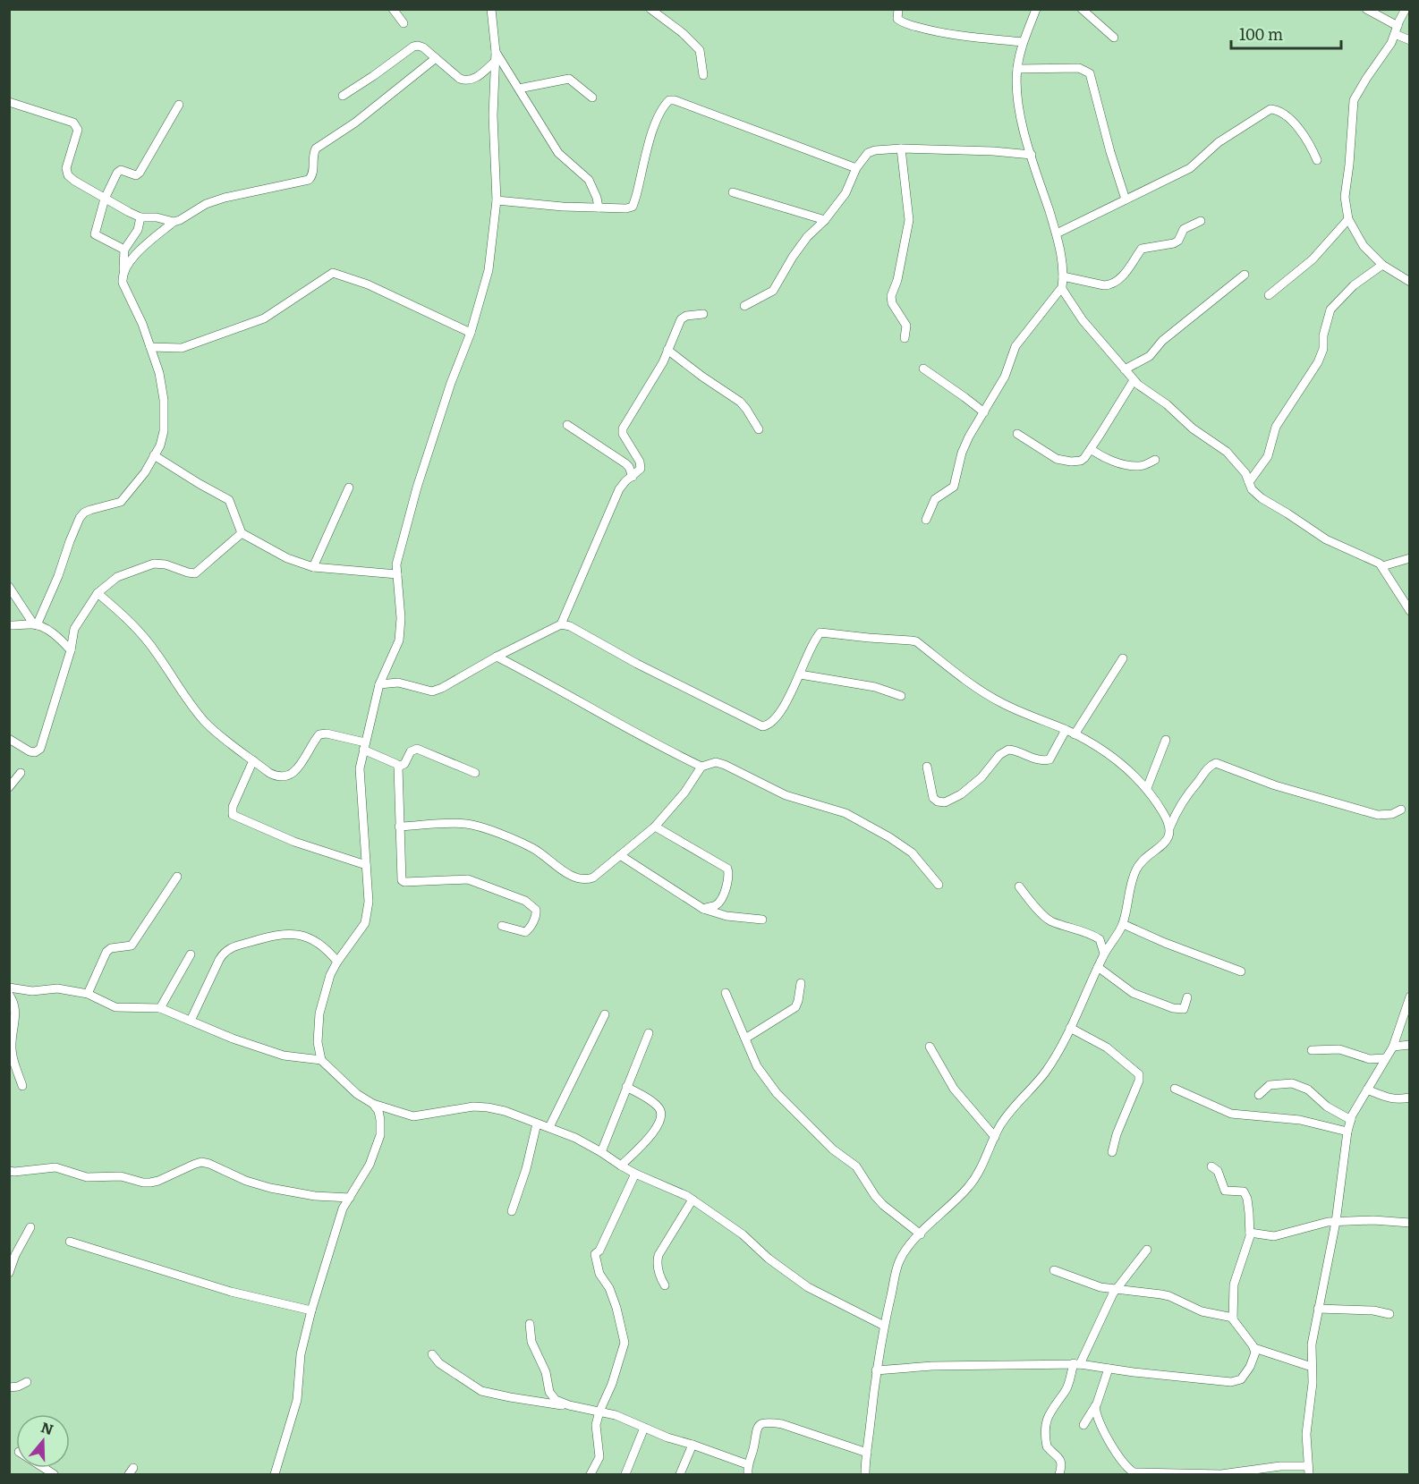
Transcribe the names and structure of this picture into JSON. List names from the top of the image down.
{
  "scale_bar": "100 m",
  "north": "top"
}
